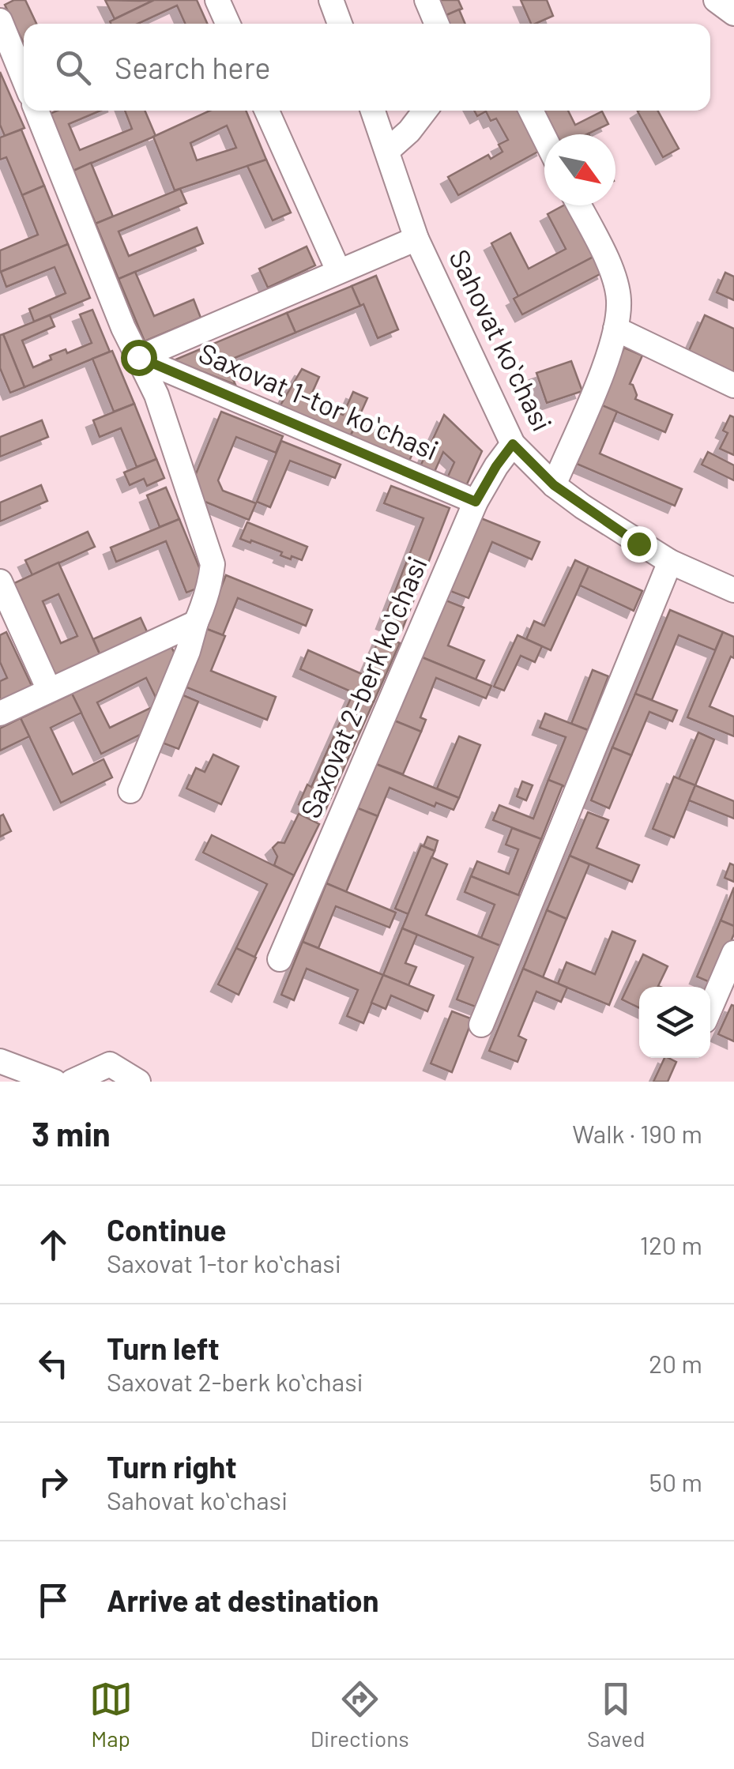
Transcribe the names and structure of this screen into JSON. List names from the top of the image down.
{
  "streets": {
    "street": ["Sahovat koʻchasi", "Saxovat 1-tor koʻchasi", "Saxovat 2-berk koʻchasi"]
  },
  "crossings": [
    ["Sahovat koʻchasi", "Saxovat 1-tor koʻchasi"],
    ["Sahovat koʻchasi", "Saxovat 2-berk koʻchasi"],
    ["Saxovat 1-tor koʻchasi", "Saxovat 2-berk koʻchasi"]
  ],
  "north": "bottom right",
  "page": {
    "search": "Search here",
    "heading": ["3 min", "Walk · 190 m"],
    "list": [
      ["Continue", "Saxovat 1-tor koʻchasi", "120 m"],
      ["Turn left", "Saxovat 2-berk koʻchasi", "20 m"],
      ["Turn right", "Sahovat koʻchasi", "50 m"],
      "Arrive at destination"
    ],
    "nav": ["Map", "Directions", "Saved"]
  }
}
